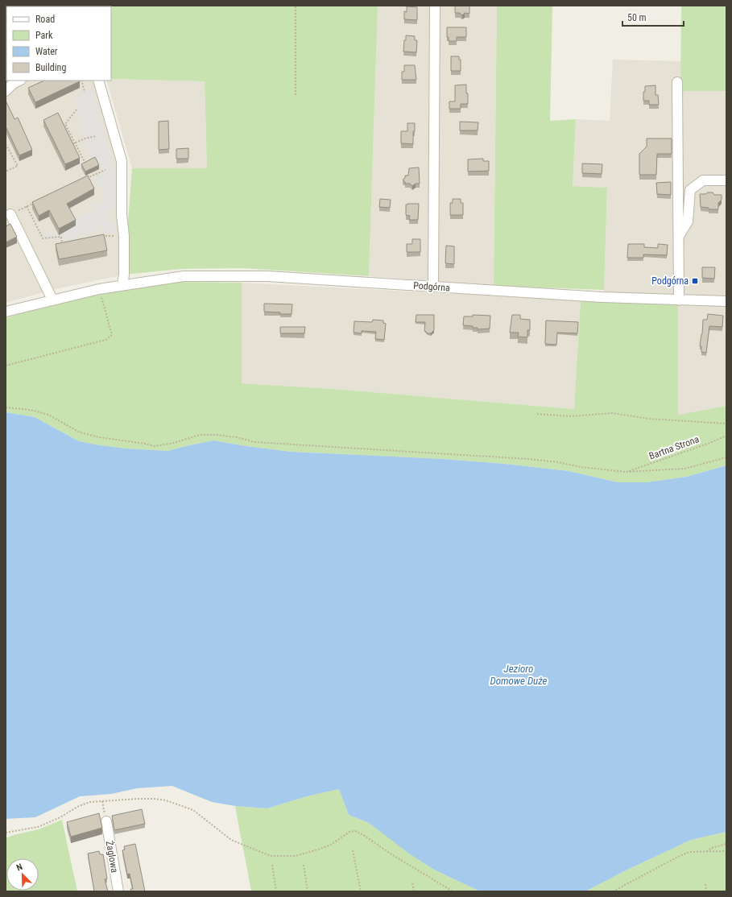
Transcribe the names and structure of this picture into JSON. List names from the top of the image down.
{
  "streets": {
    "street": ["Podgórna", "Żaglowa"],
    "path": ["Bartna Strona"]
  },
  "water": ["Jezioro Domowe Duże"],
  "places": {
    "transit": ["Podgórna"]
  },
  "legend": [
    "Road",
    "Park",
    "Water",
    "Building"
  ],
  "scale_bar": "50 m",
  "north": "top left"
}
